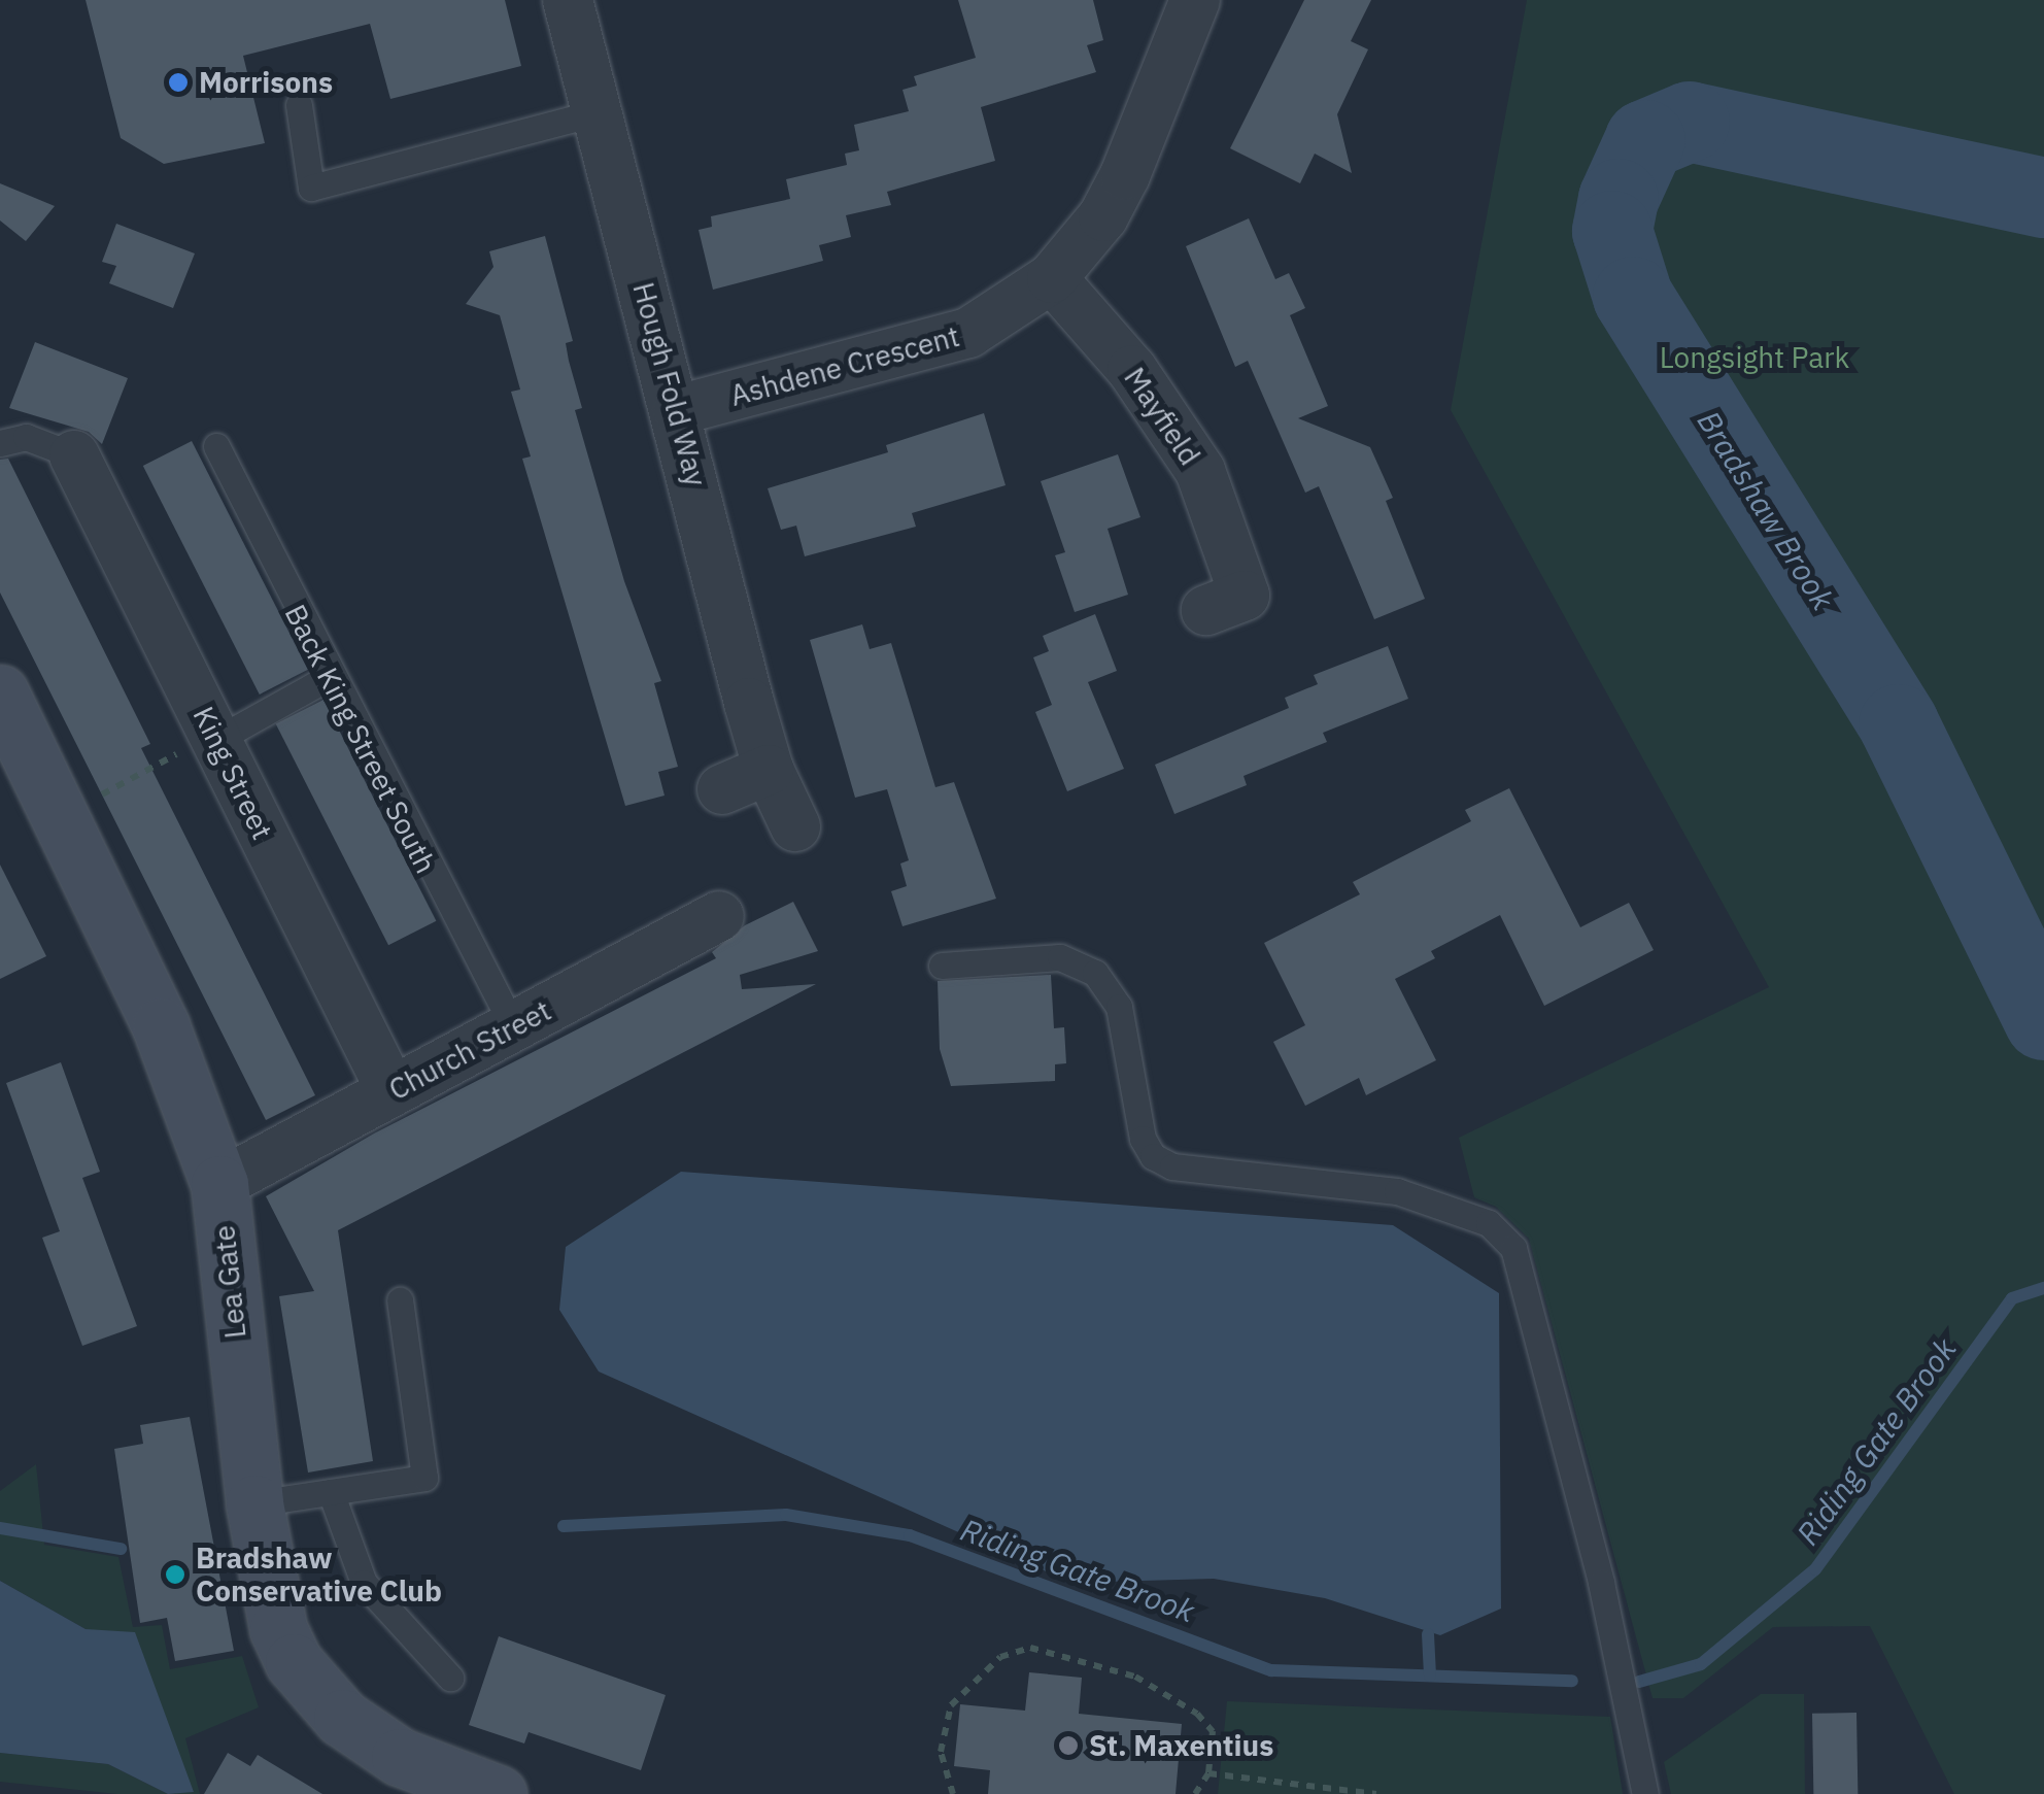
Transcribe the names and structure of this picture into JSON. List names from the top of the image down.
{
  "streets": {
    "main road": ["Lea Gate"],
    "street": [
      "Ashdene Crescent",
      "Hough Fold Way",
      "Mayfield",
      "King Street",
      "Church Street"
    ],
    "lane": ["Back King Street South"]
  },
  "crossings": [
    ["Ashdene Crescent", "Hough Fold Way"],
    ["Ashdene Crescent", "Mayfield"],
    ["Back King Street South", "Church Street"],
    ["King Street", "Church Street"],
    ["Church Street", "Lea Gate"]
  ],
  "water": ["Bradshaw Brook", "Riding Gate Brook"],
  "parks": ["Longsight Park"],
  "places": ["Morrisons", "Bradshaw Conservative Club", "St. Maxentius"]
}
